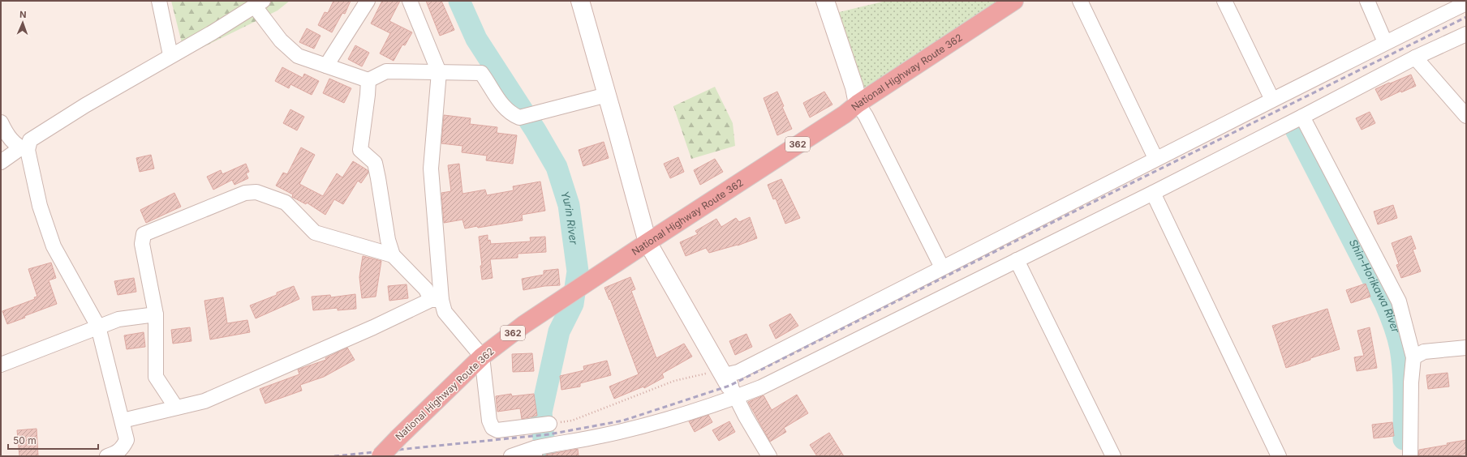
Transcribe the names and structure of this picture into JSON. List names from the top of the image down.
{
  "streets": {
    "highway": ["National Highway Route 362", "362"]
  },
  "water": ["Yurin River", "Shin-Horikawa River"],
  "scale_bar": "50 m",
  "north": "top"
}
